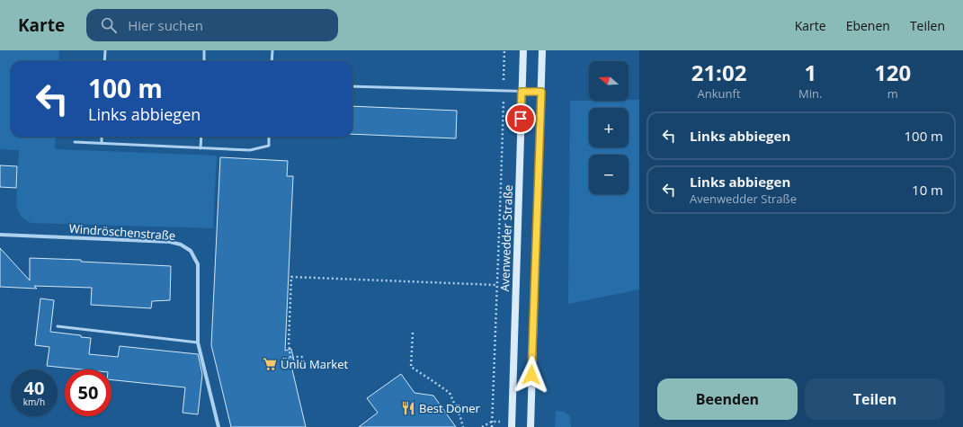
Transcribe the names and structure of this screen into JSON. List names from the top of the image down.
{
  "streets": {
    "main road": ["Avenwedder Straße"],
    "street": ["Windröschenstraße"]
  },
  "places": {
    "supermarket": ["Ünlü Market"],
    "restaurant": ["Best Döner"]
  },
  "north": "left",
  "page": {
    "header": "Karte",
    "search": "Hier suchen",
    "nav": ["Karte", "Ebenen", "Teilen"],
    "eta": [
      "21:02",
      "Ankunft",
      "1",
      "Min.",
      "120",
      "m"
    ],
    "map_buttons": ["+", "−"],
    "turn": ["100 m", "Links abbiegen"],
    "list": [
      {
        "name": "Links abbiegen",
        "value": "100 m"
      },
      {
        "name": "Links abbiegen",
        "note": "Avenwedder Straße",
        "value": "10 m"
      }
    ],
    "speed": "40 km/h",
    "limit": "50",
    "buttons": ["Beenden", "Teilen"]
  }
}
